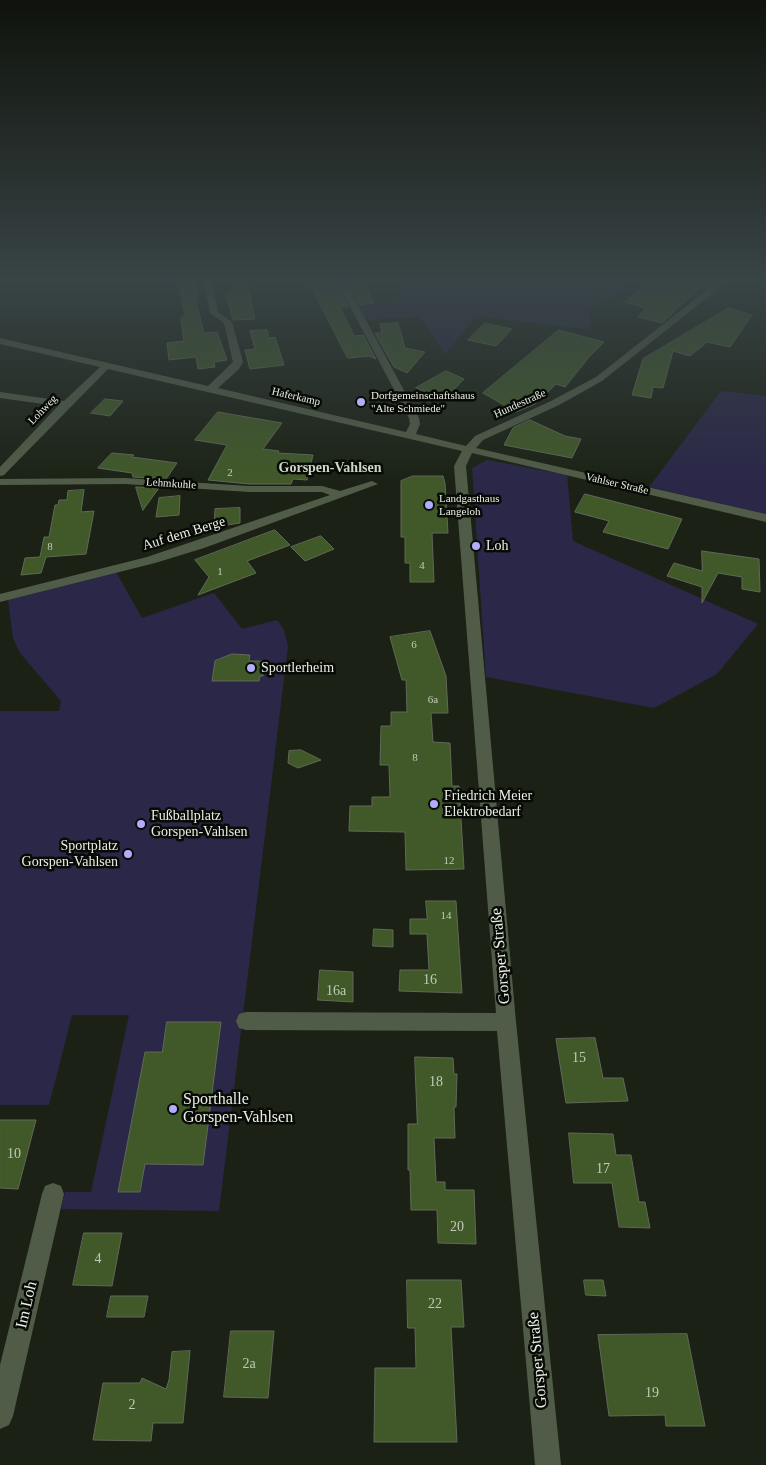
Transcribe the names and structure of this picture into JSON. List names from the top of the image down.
{
  "streets": {
    "street": [
      "Haferkamp",
      "Hundestraße",
      "Lohweg",
      "Lehmkuhle",
      "Vahlser Straße",
      "Auf dem Berge",
      "Gorsper Straße",
      "Im Loh"
    ]
  },
  "crossings": [
    ["Haferkamp", "Hundestraße"],
    ["Haferkamp", "Lohweg"],
    ["Haferkamp", "Vahlser Straße"],
    ["Haferkamp", "Gorsper Straße"],
    ["Hundestraße", "Vahlser Straße"],
    ["Hundestraße", "Gorsper Straße"],
    ["Lehmkuhle", "Auf dem Berge"],
    ["Vahlser Straße", "Gorsper Straße"]
  ],
  "districts": ["Gorspen-Vahlsen"],
  "places": [
    "Dorfgemeinschaftshaus \"Alte Schmiede\"",
    "Landgasthaus Langeloh",
    "Loh",
    "Sportlerheim",
    "Friedrich Meier Elektrobedarf",
    "Fußballplatz Gorspen-Vahlsen",
    "Sportplatz Gorspen-Vahlsen",
    "Sporthalle Gorspen-Vahlsen"
  ],
  "house_numbers": [
    "2",
    "8",
    "4",
    "1",
    "6",
    "6a",
    "8",
    "12",
    "14",
    "16",
    "16a",
    "15",
    "18",
    "10",
    "17",
    "20",
    "4",
    "22",
    "2a",
    "19",
    "2"
  ]
}
